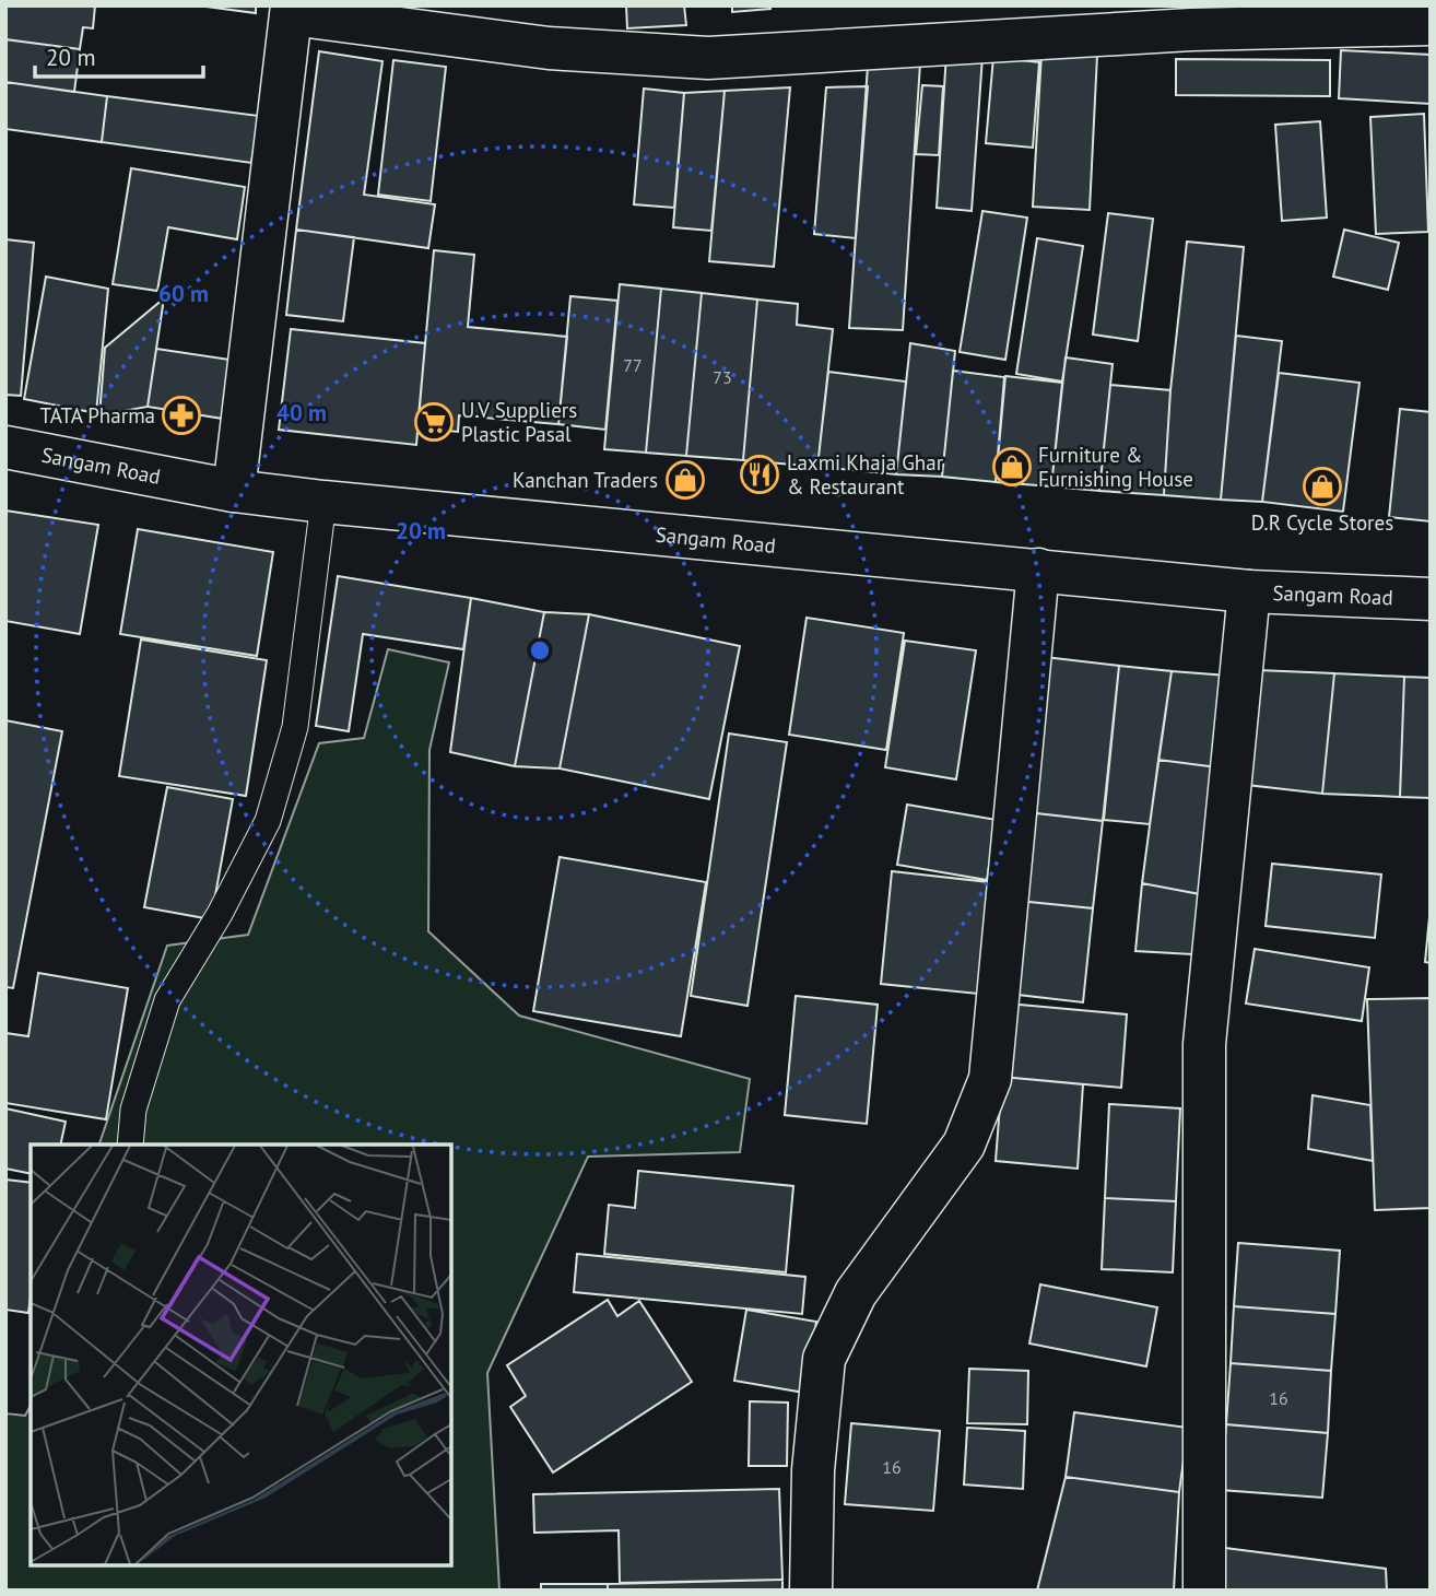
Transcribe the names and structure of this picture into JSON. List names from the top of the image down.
{
  "streets": {
    "street": ["Sangam Road"]
  },
  "places": {
    "pharmacy": ["TATA Pharma"],
    "supermarket": ["U.V Suppliers Plastic Pasal"],
    "shop": ["Furniture & Furnishing House", "Kanchan Traders", "D.R Cycle Stores"],
    "restaurant": ["Laxmi Khaja Ghar & Restaurant"]
  },
  "house_numbers": [
    "77",
    "73",
    "16",
    "16"
  ],
  "scale_bar": "20 m",
  "rings": ["60 m", "40 m", "20 m"]
}
